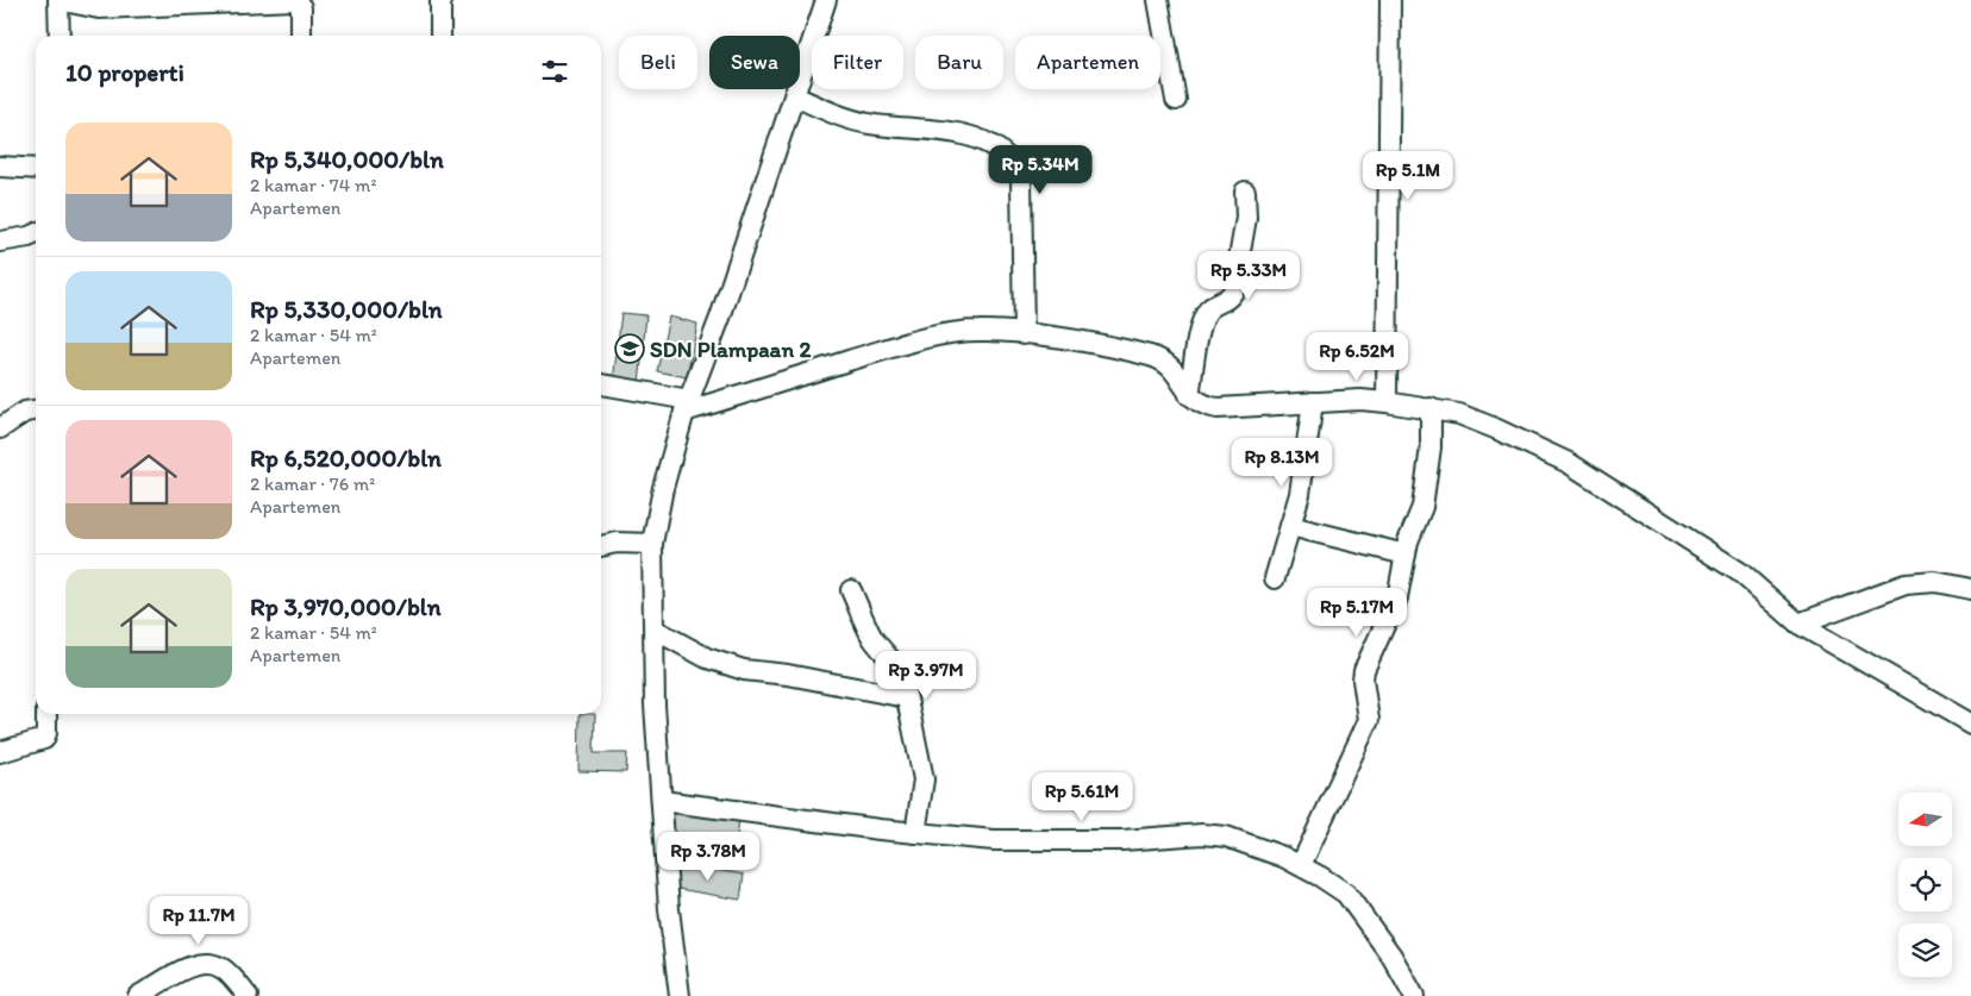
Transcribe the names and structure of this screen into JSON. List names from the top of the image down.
{
  "places": {
    "school or university": ["SDN Plampaan 2"]
  },
  "north": "left",
  "page": {
    "chip": [
      "Beli",
      "Sewa",
      "Filter",
      "Baru",
      "Apartemen"
    ],
    "heading": "10 properti",
    "list": [
      {
        "name": "Rp 5,340,000/bln",
        "note": "2 kamar · 74 m² · Apartemen"
      },
      {
        "name": "Rp 5,330,000/bln",
        "note": "2 kamar · 54 m² · Apartemen"
      },
      {
        "name": "Rp 6,520,000/bln",
        "note": "2 kamar · 76 m² · Apartemen"
      },
      {
        "name": "Rp 3,970,000/bln",
        "note": "2 kamar · 54 m² · Apartemen"
      }
    ],
    "price": [
      "Rp 5.34M",
      "Rp 5.1M",
      "Rp 5.33M",
      "Rp 6.52M",
      "Rp 8.13M",
      "Rp 5.17M",
      "Rp 3.97M",
      "Rp 5.61M",
      "Rp 3.78M",
      "Rp 11.7M"
    ]
  }
}
